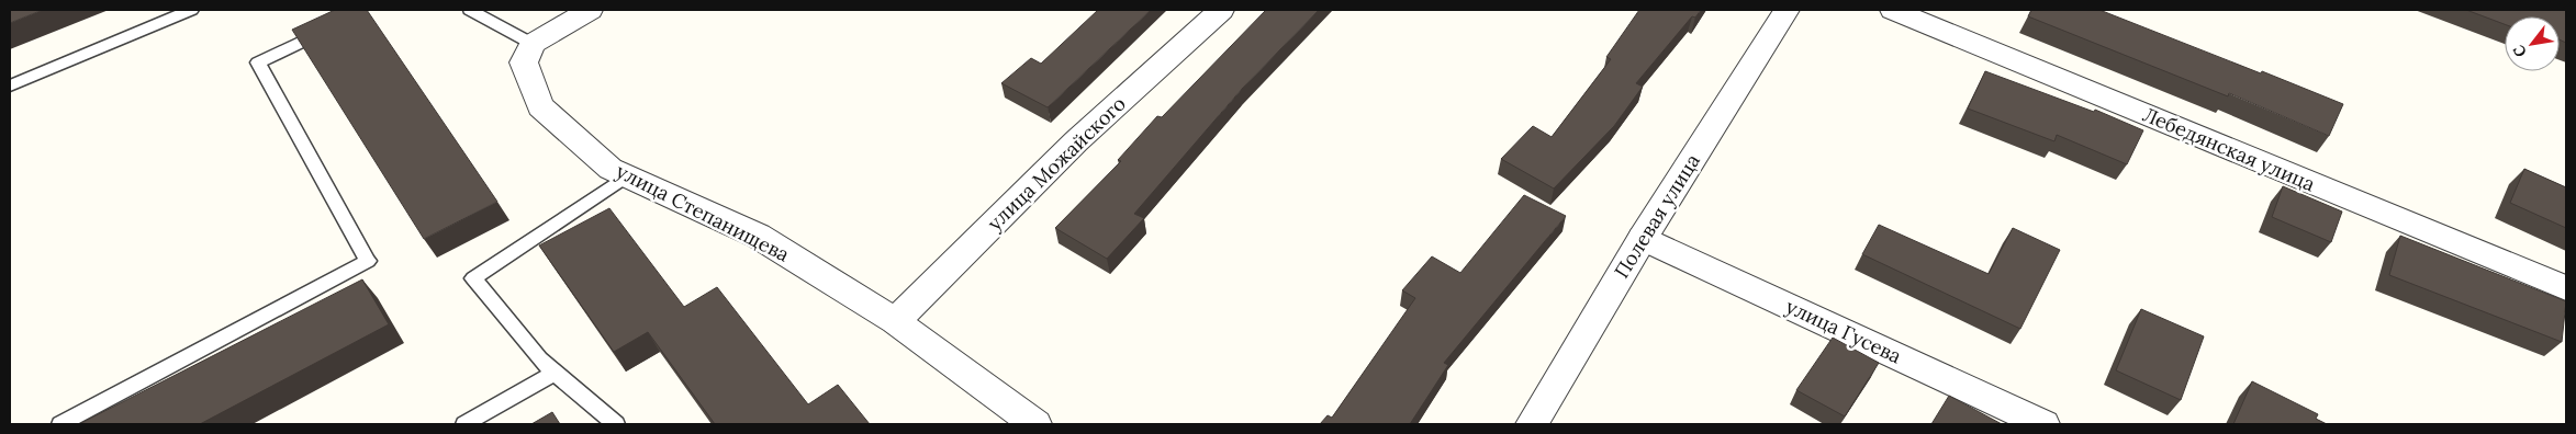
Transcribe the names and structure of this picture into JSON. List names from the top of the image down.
{
  "streets": {
    "street": [
      "Лебедянская улица",
      "улица Можайского",
      "улица Степанищева",
      "Полевая улица",
      "улица Гусева"
    ]
  },
  "crossings": [
    ["улица Можайского", "улица Степанищева"],
    ["Полевая улица", "улица Гусева"]
  ],
  "north": "bottom left"
}
